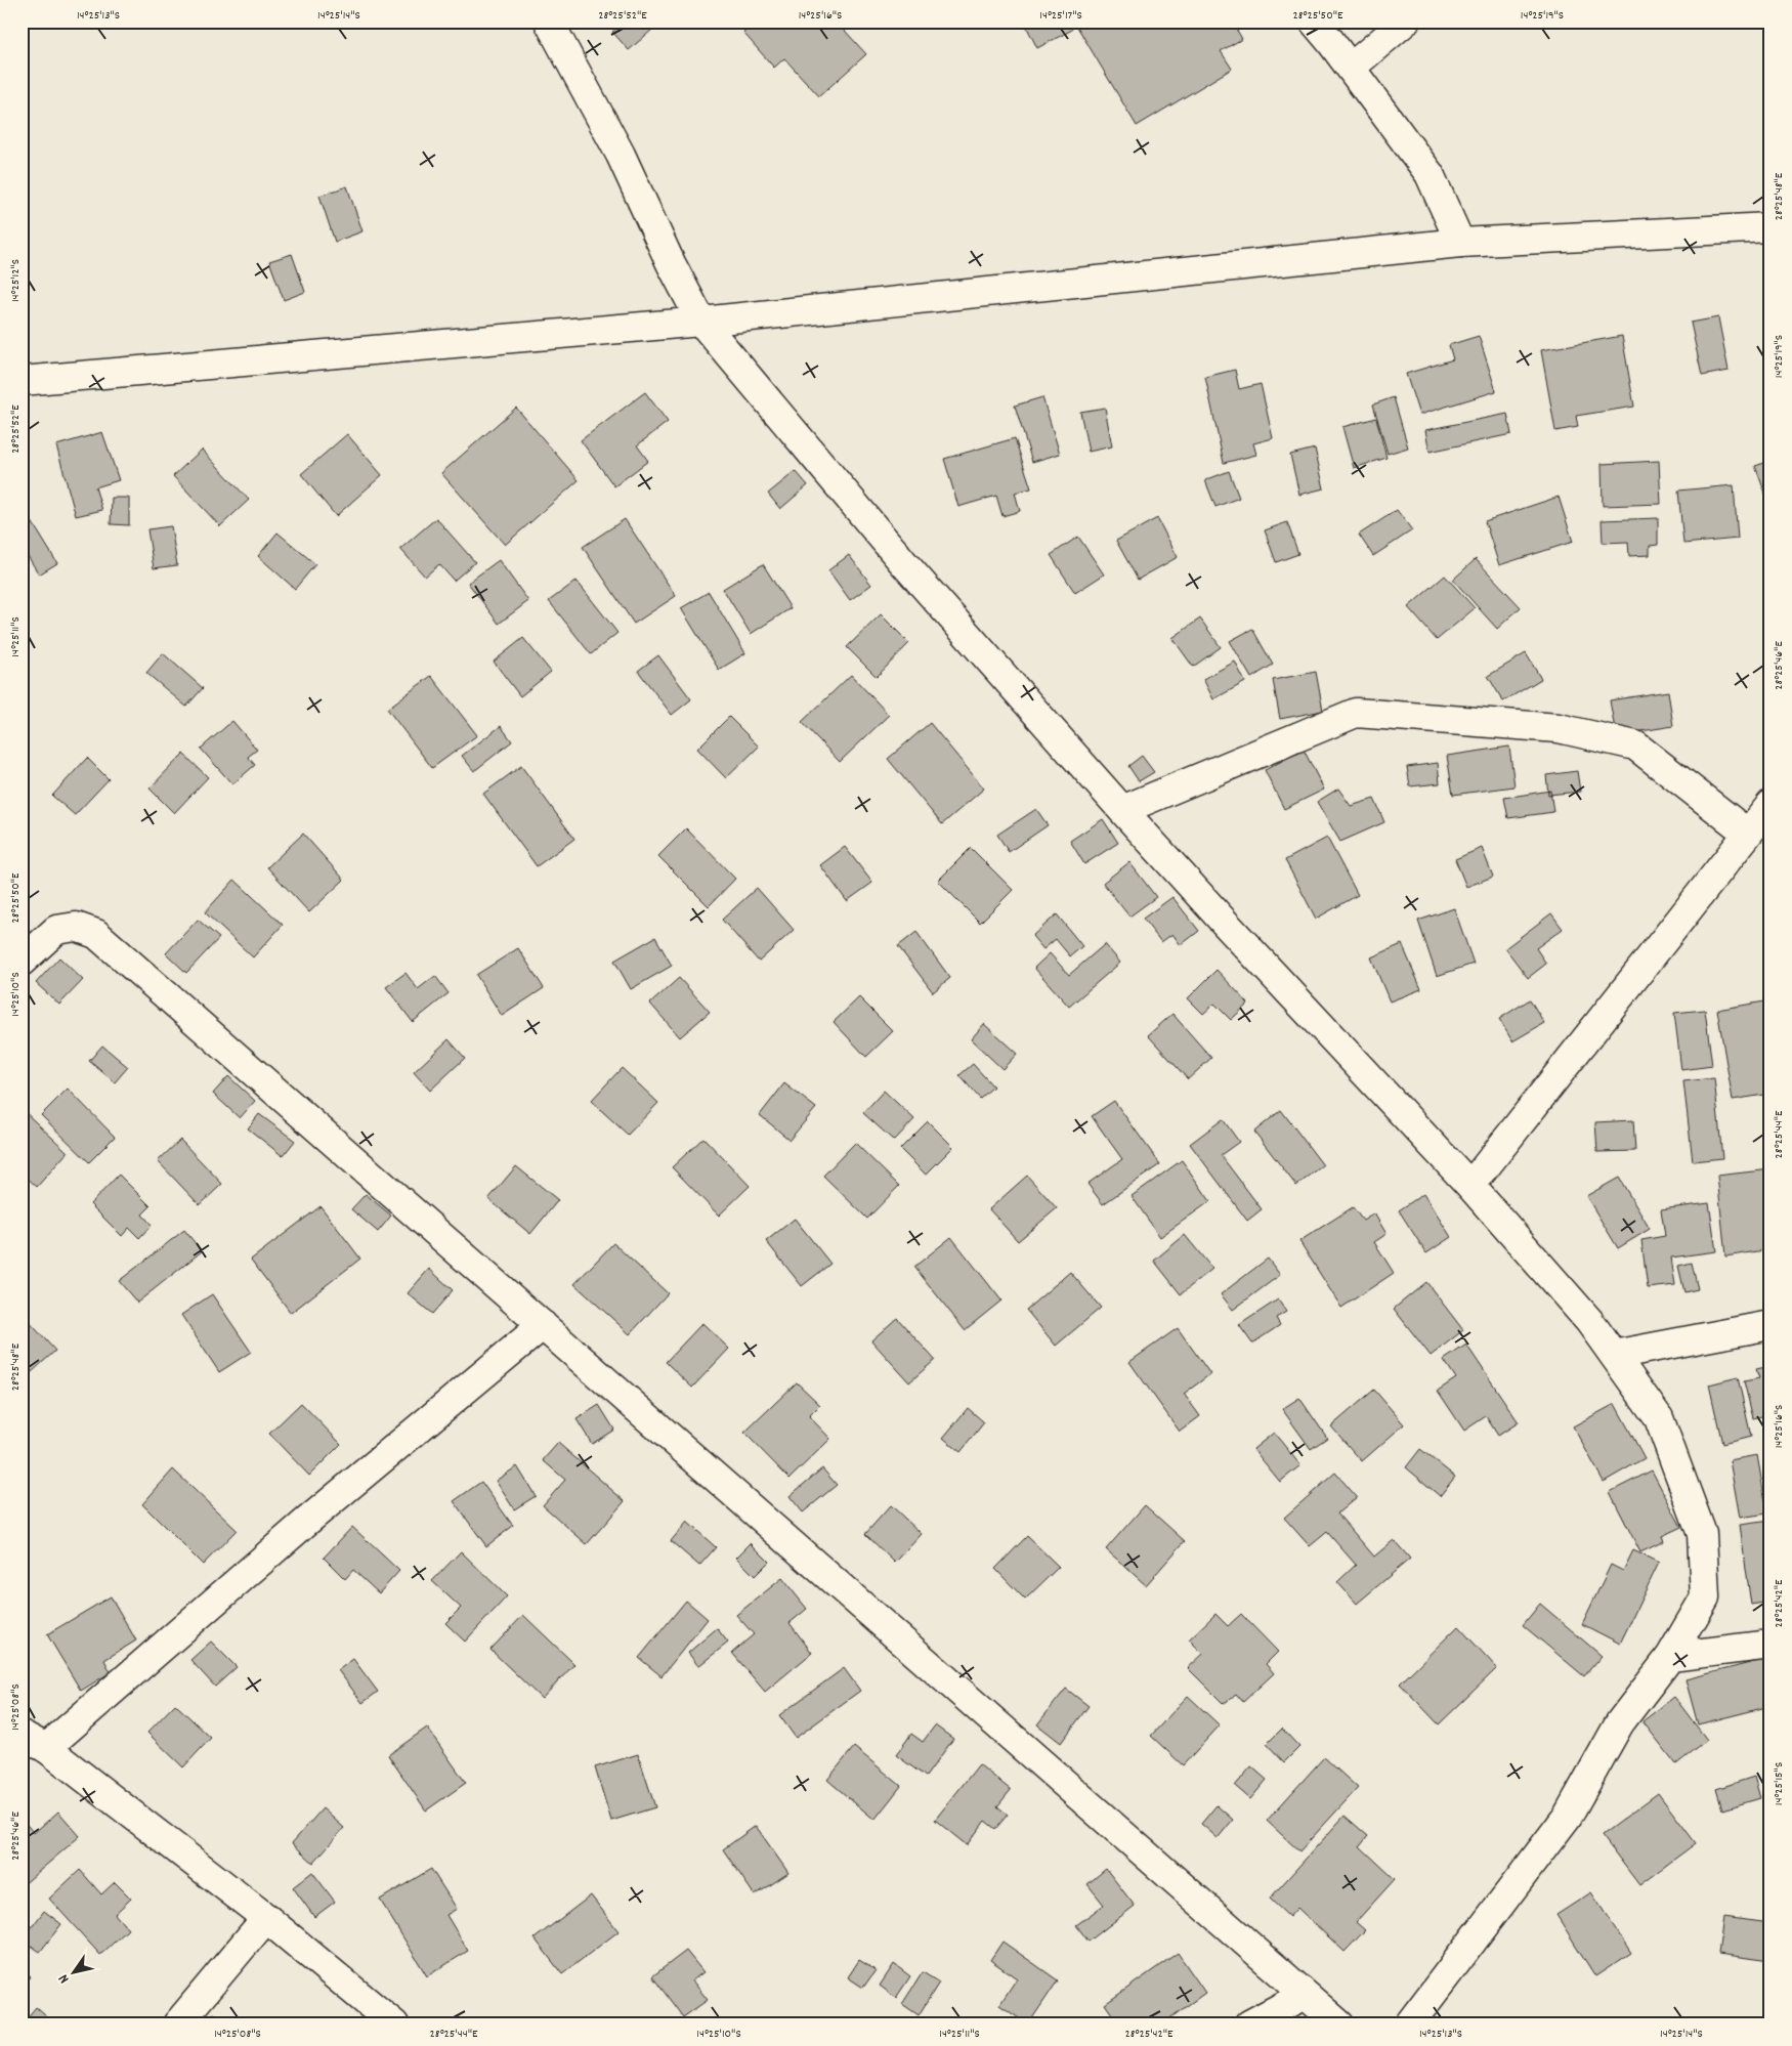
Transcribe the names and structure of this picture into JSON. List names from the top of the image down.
{
  "north": "bottom left",
  "coordinates": [
    "14°25'13\"S",
    "14°25'14\"S",
    "28°25'52\"E",
    "14°25'16\"S",
    "14°25'17\"S",
    "28°25'50\"E",
    "14°25'19\"S",
    "28°25'48\"E",
    "14°25'12\"S",
    "14°25'11\"S",
    "28°25'46\"E",
    "14°25'10\"S",
    "28°25'44\"E",
    "28°25'42\"E",
    "14°25'08\"S",
    "14°25'15\"S"
  ]
}
